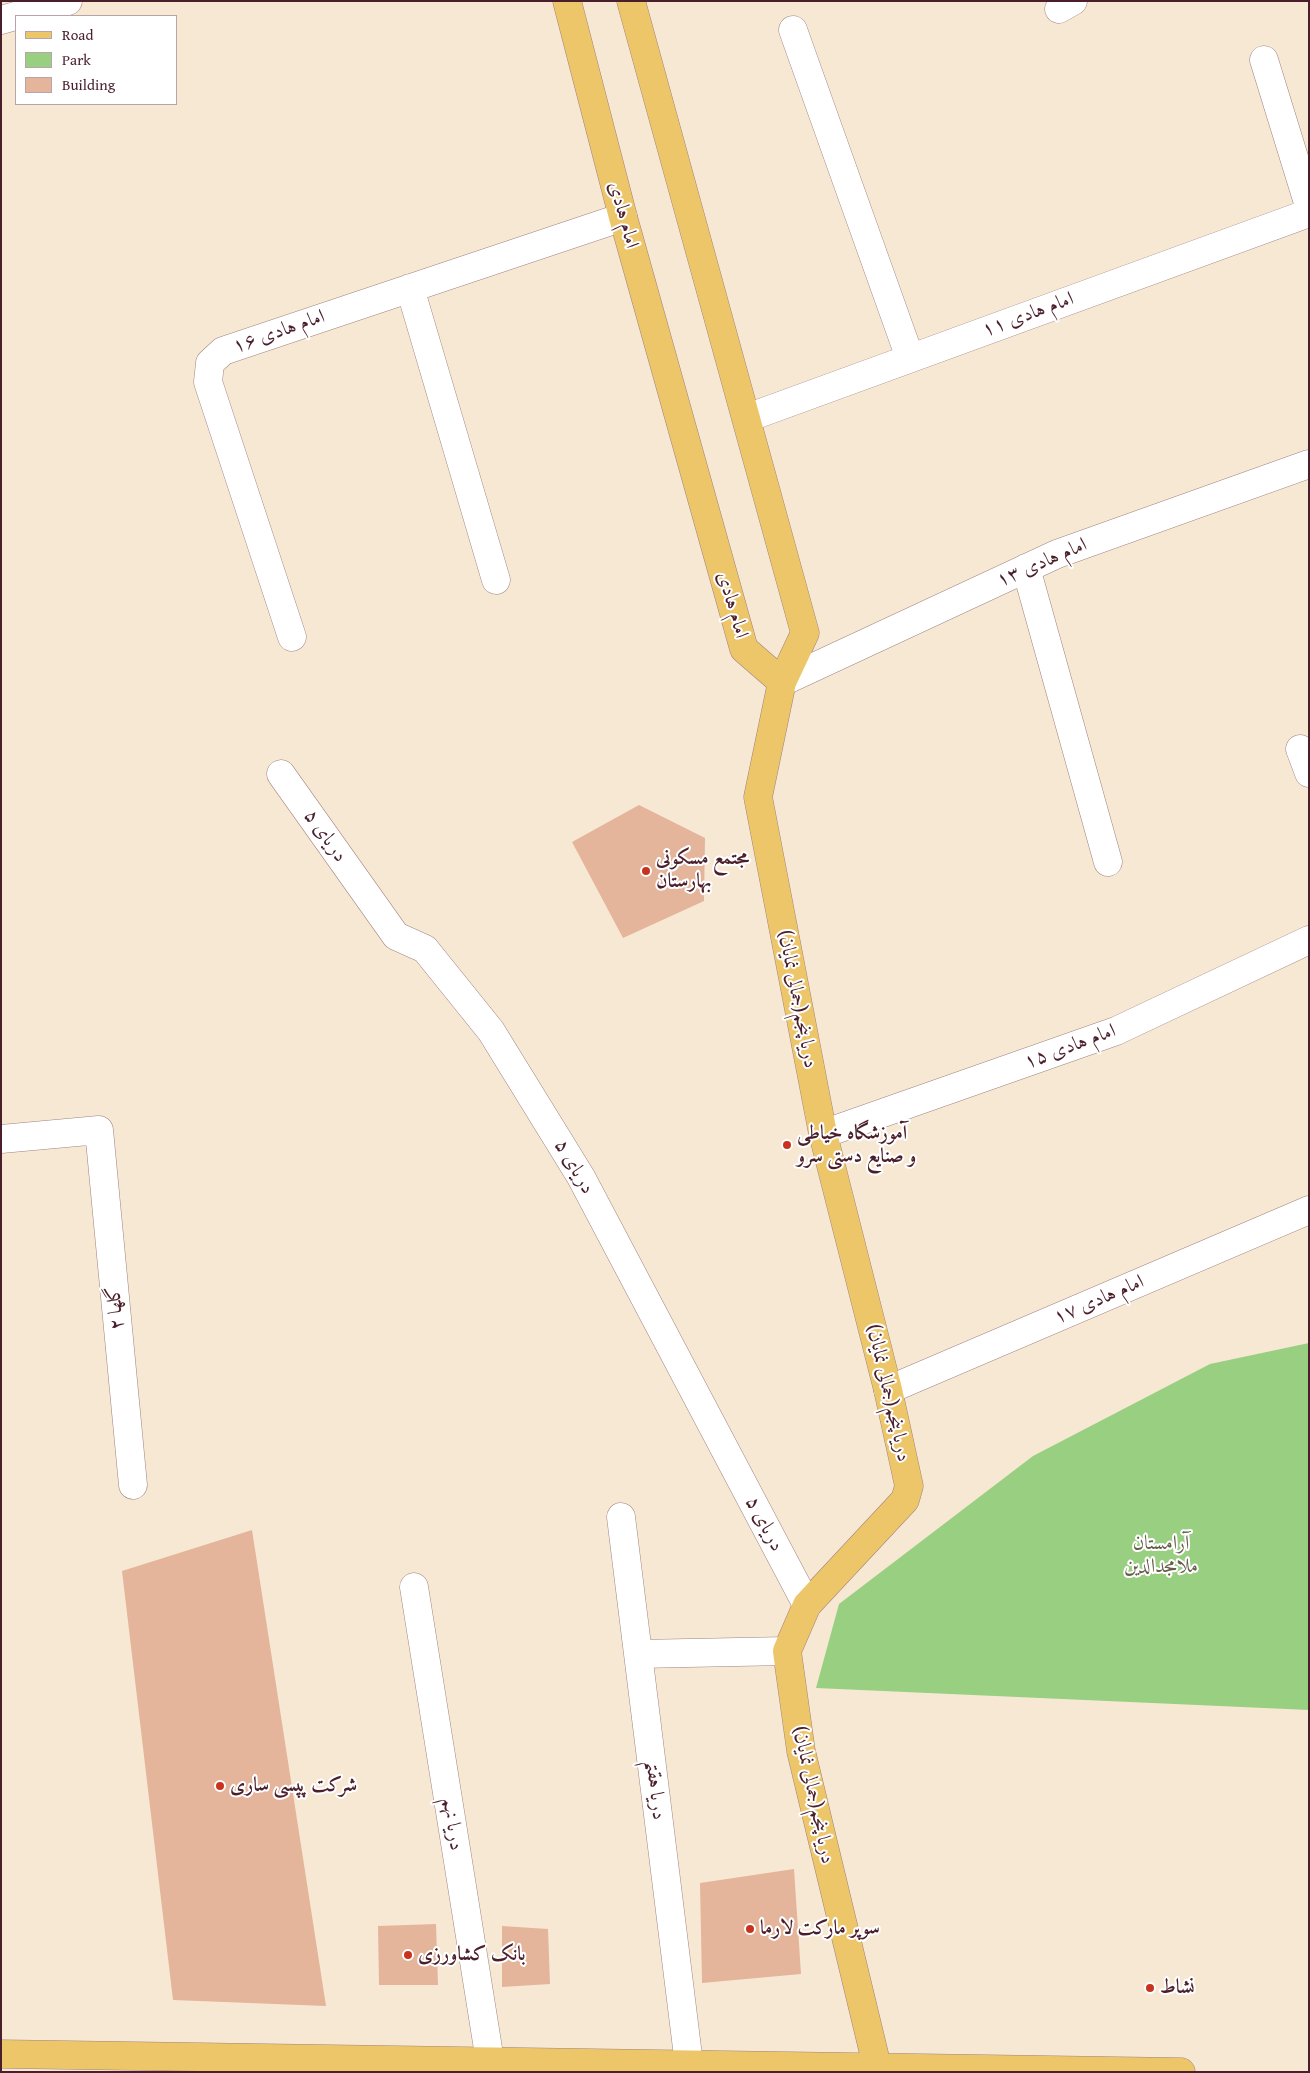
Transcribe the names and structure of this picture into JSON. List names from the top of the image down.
{
  "streets": {
    "main road": ["امام هادی", "دریا پنجم(جمالی نمایان)"],
    "street": [
      "امام هادی ١۱",
      "امام هادی ۱۶",
      "امام هادی ١٣",
      "دریای ۵",
      "امام هادی ۱۵",
      "امام هادی ۱۷",
      "گلها ۲",
      "دریا هقتم",
      "دریا نهم"
    ]
  },
  "crossings": [
    ["امام هادی", "امام هادی ۱۶"],
    ["امام هادی", "امام هادی ١٣"],
    ["امام هادی", "دریا پنجم(جمالی نمایان)"],
    ["امام هادی ١٣", "دریا پنجم(جمالی نمایان)"],
    ["دریای ۵", "دریا پنجم(جمالی نمایان)"],
    ["دریا پنجم(جمالی نمایان)", "امام هادی ۱۵"],
    ["دریا پنجم(جمالی نمایان)", "امام هادی ۱۷"]
  ],
  "parks": ["آرامستان ملامجدالدین"],
  "places": [
    "مجتمع مسکونی بهارستان",
    "آموزشگاه خیاطی و صنایع دستی سرو",
    "شرکت پپسی ساری",
    "سوپر مارکت لارما",
    "بانک کشاورزی",
    "نشاط"
  ],
  "legend": ["Road", "Park", "Building"]
}
